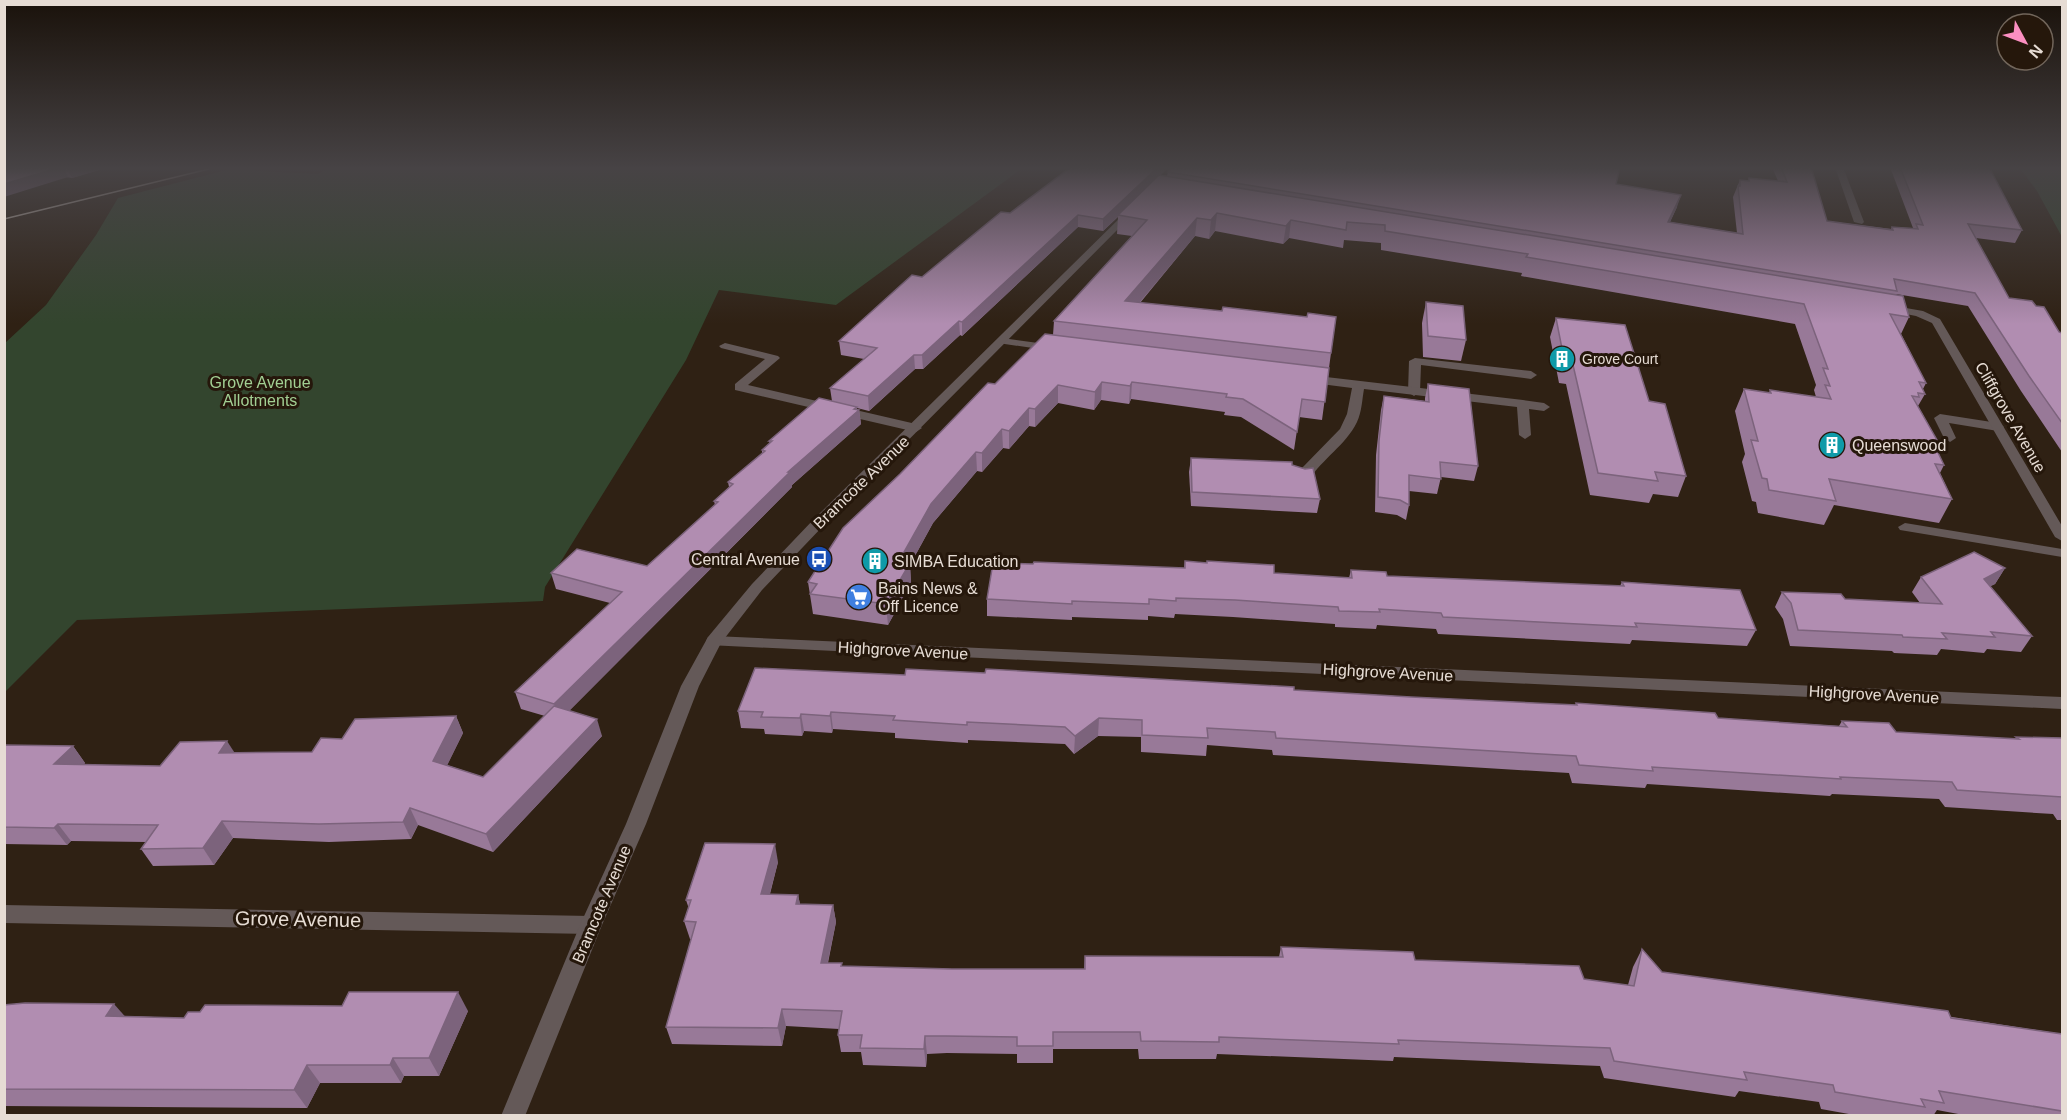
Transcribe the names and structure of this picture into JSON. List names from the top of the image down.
{
  "streets": {
    "street": [
      "Cliffgrove Avenue",
      "Bramcote Avenue",
      "Highgrove Avenue",
      "Grove Avenue"
    ]
  },
  "crossings": [
    ["Bramcote Avenue", "Highgrove Avenue"],
    ["Bramcote Avenue", "Grove Avenue"]
  ],
  "parks": ["Grove Avenue Allotments"],
  "places": {
    "building": ["Grove Court", "Queenswood", "SIMBA Education"],
    "bus stop": ["Central Avenue"],
    "supermarket": ["Bains News & Off Licence"]
  },
  "north": "bottom right"
}
